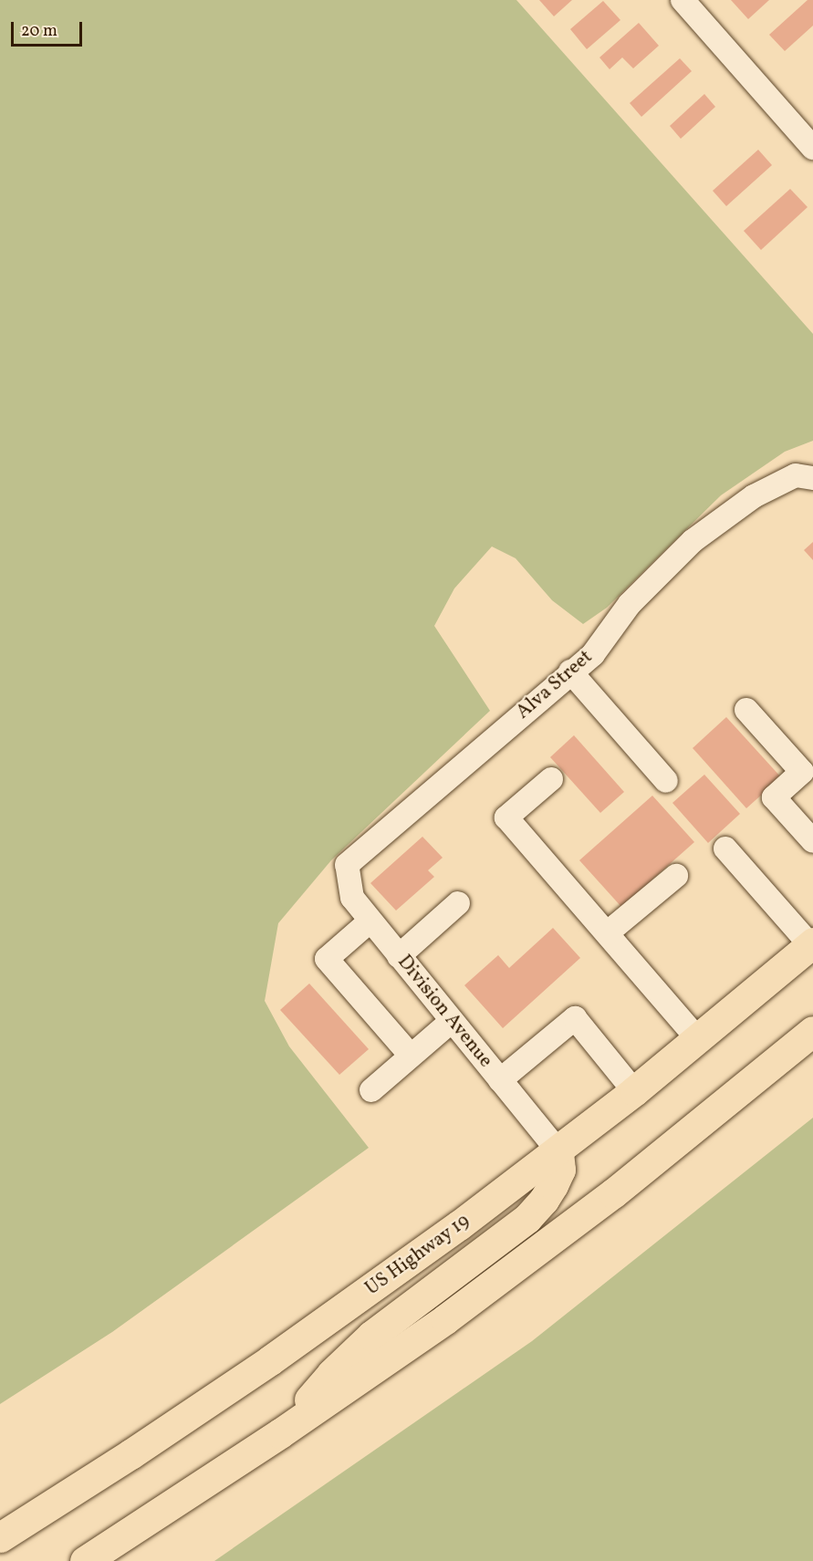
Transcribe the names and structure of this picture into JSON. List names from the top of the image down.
{
  "streets": {
    "highway": ["US Highway 19"],
    "street": ["Alva Street", "Division Avenue"]
  },
  "crossings": [
    ["Alva Street", "Division Avenue"],
    ["Division Avenue", "US Highway 19"]
  ],
  "scale_bar": "20 m"
}
